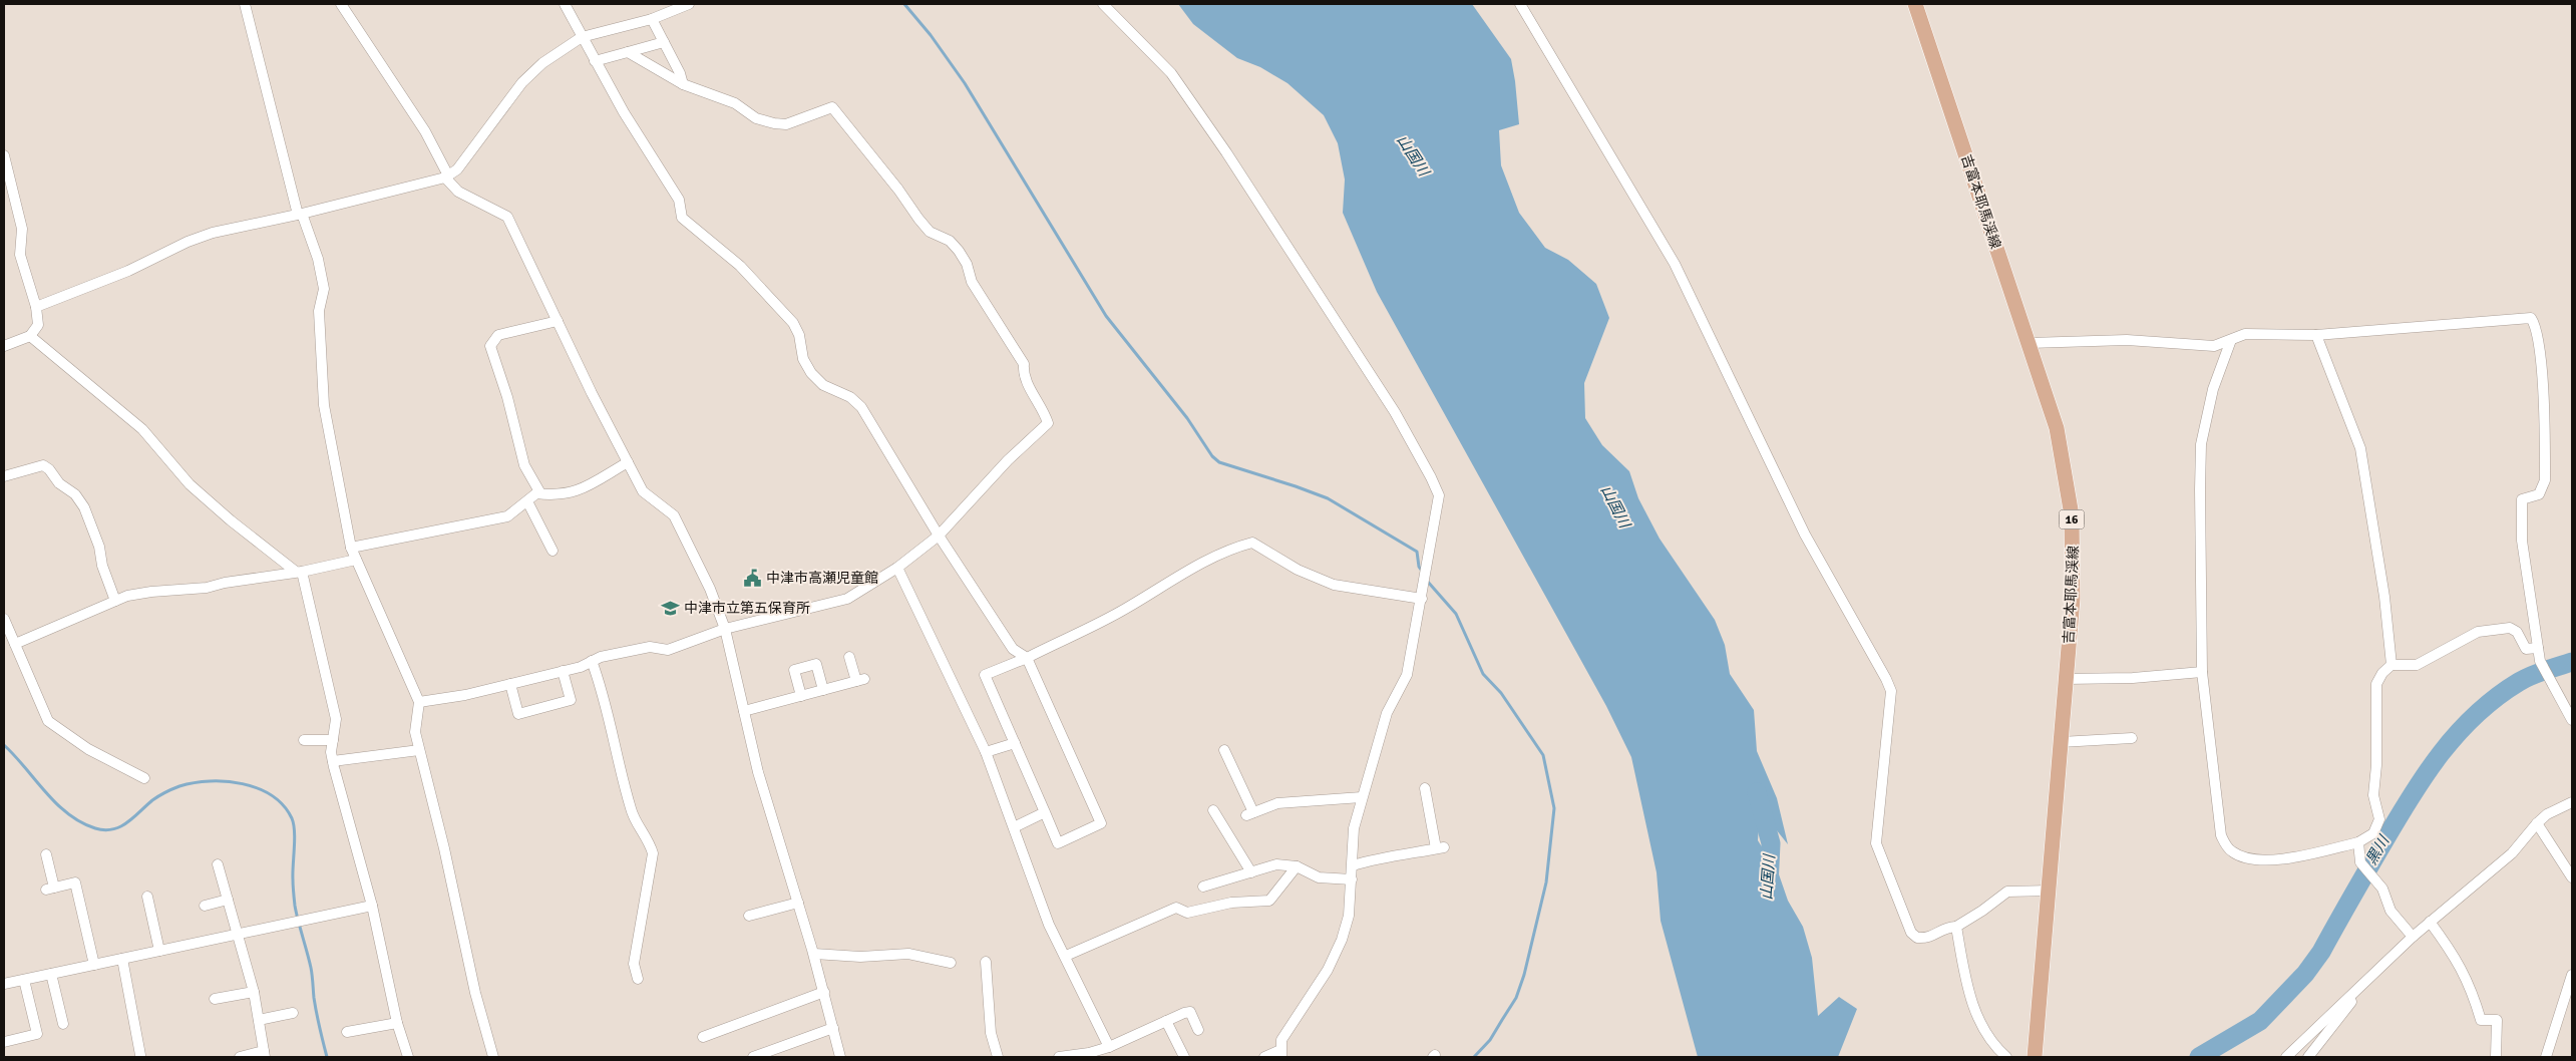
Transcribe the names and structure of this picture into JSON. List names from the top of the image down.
{
  "streets": {
    "main road": ["吉富本耶馬渓線", "16"]
  },
  "water": ["山国川", "黒川"],
  "places": {
    "public building": ["中津市高瀬児童館"],
    "school or university": ["中津市立第五保育所"]
  }
}
